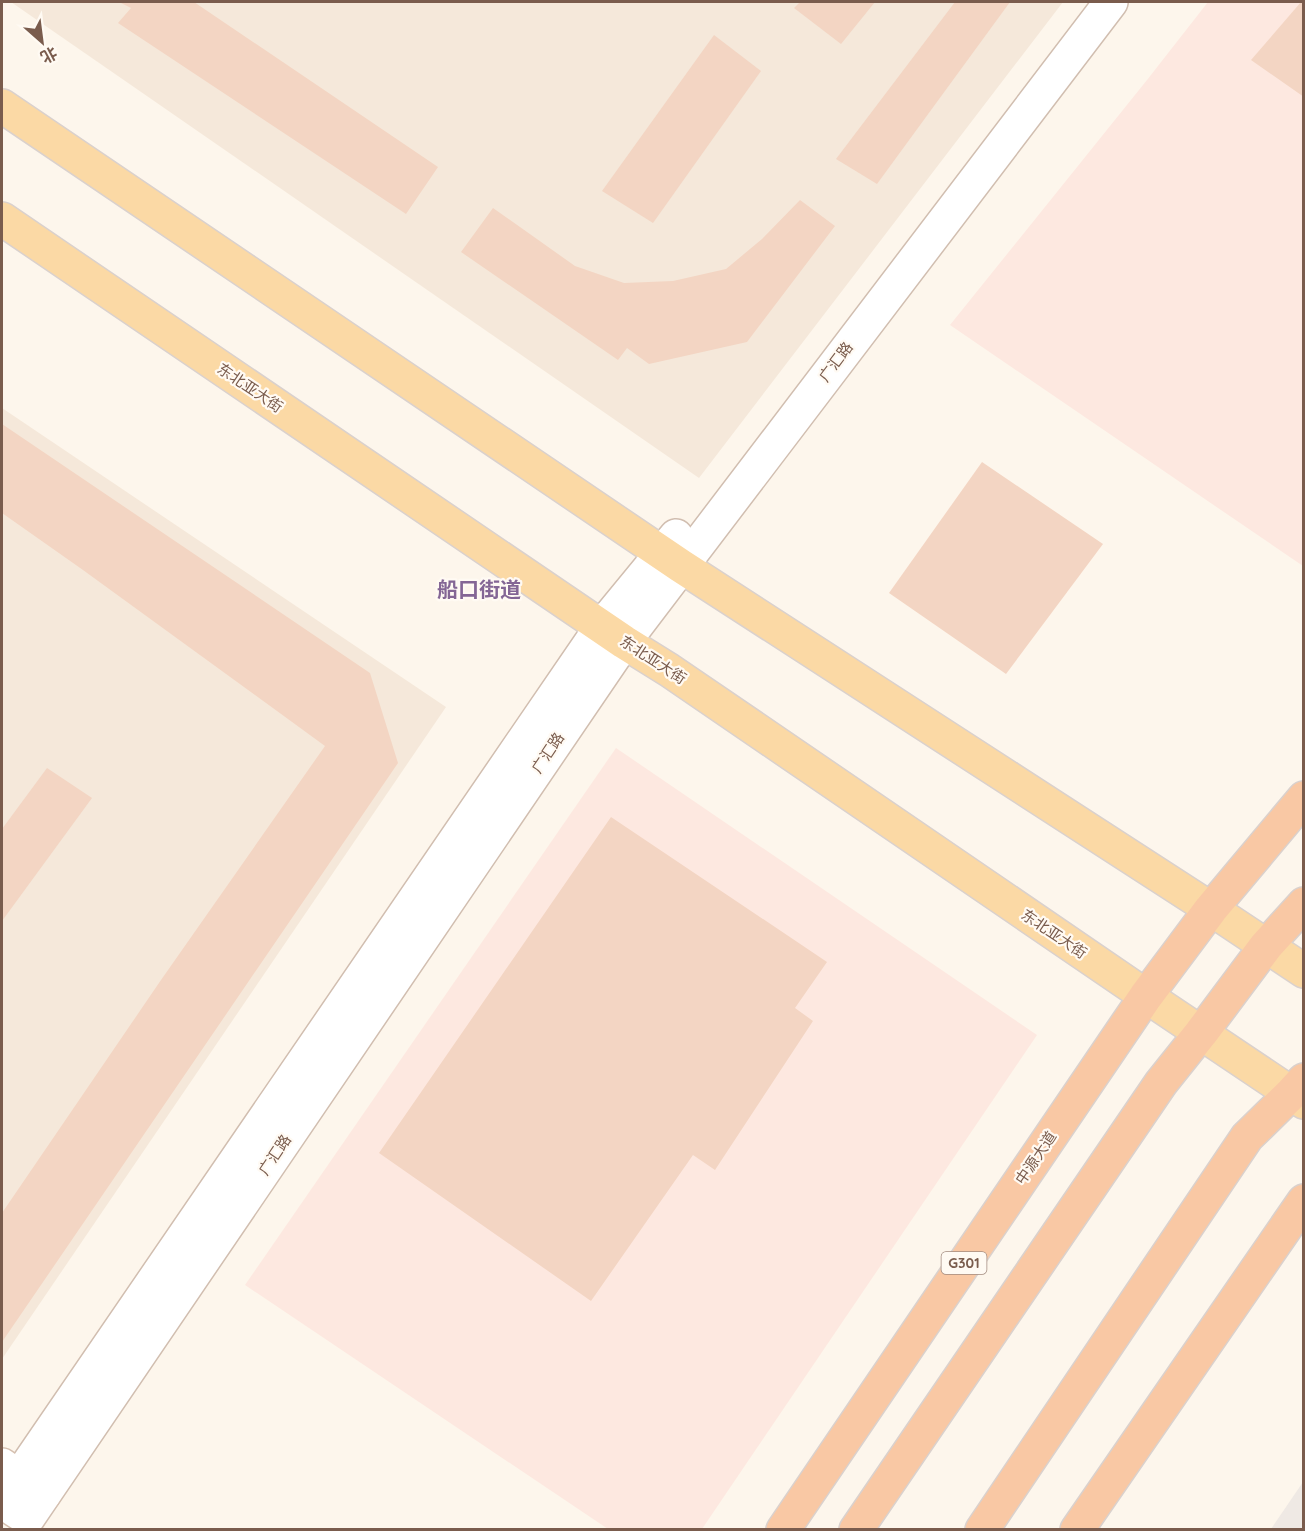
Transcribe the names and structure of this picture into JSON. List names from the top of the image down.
{
  "streets": {
    "highway": ["中源大道", "G301"],
    "main road": ["东北亚大街"],
    "street": ["广汇路"]
  },
  "crossings": [
    ["广汇路", "东北亚大街"],
    ["东北亚大街", "中源大道"]
  ],
  "districts": ["船口街道"],
  "north": "bottom right"
}
